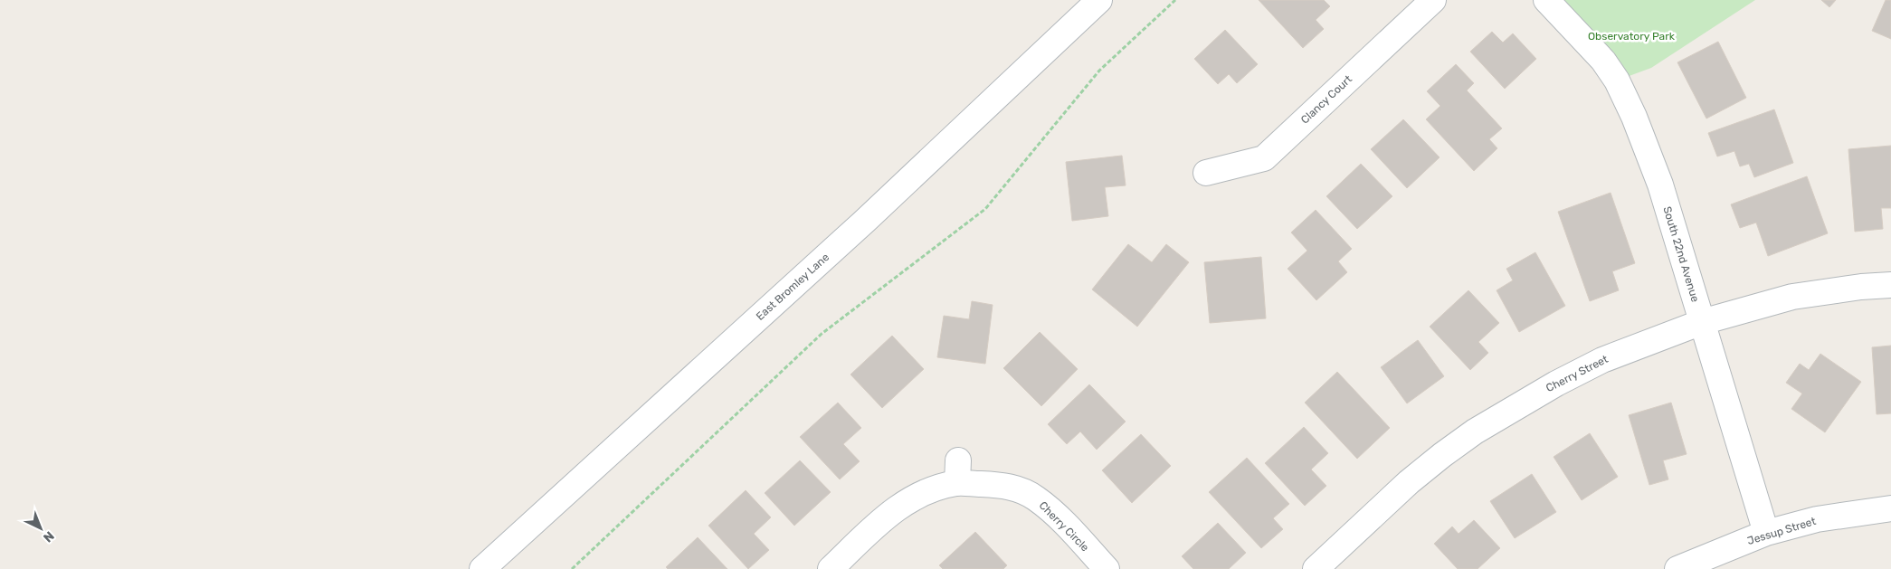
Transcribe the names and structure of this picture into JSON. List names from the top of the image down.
{
  "streets": {
    "street": [
      "Clancy Court",
      "South 22nd Avenue",
      "East Bromley Lane",
      "Cherry Street",
      "Cherry Circle",
      "Jessup Street"
    ]
  },
  "crossings": [
    ["South 22nd Avenue", "Cherry Street"],
    ["South 22nd Avenue", "Jessup Street"]
  ],
  "parks": ["Observatory Park"],
  "north": "bottom right"
}
